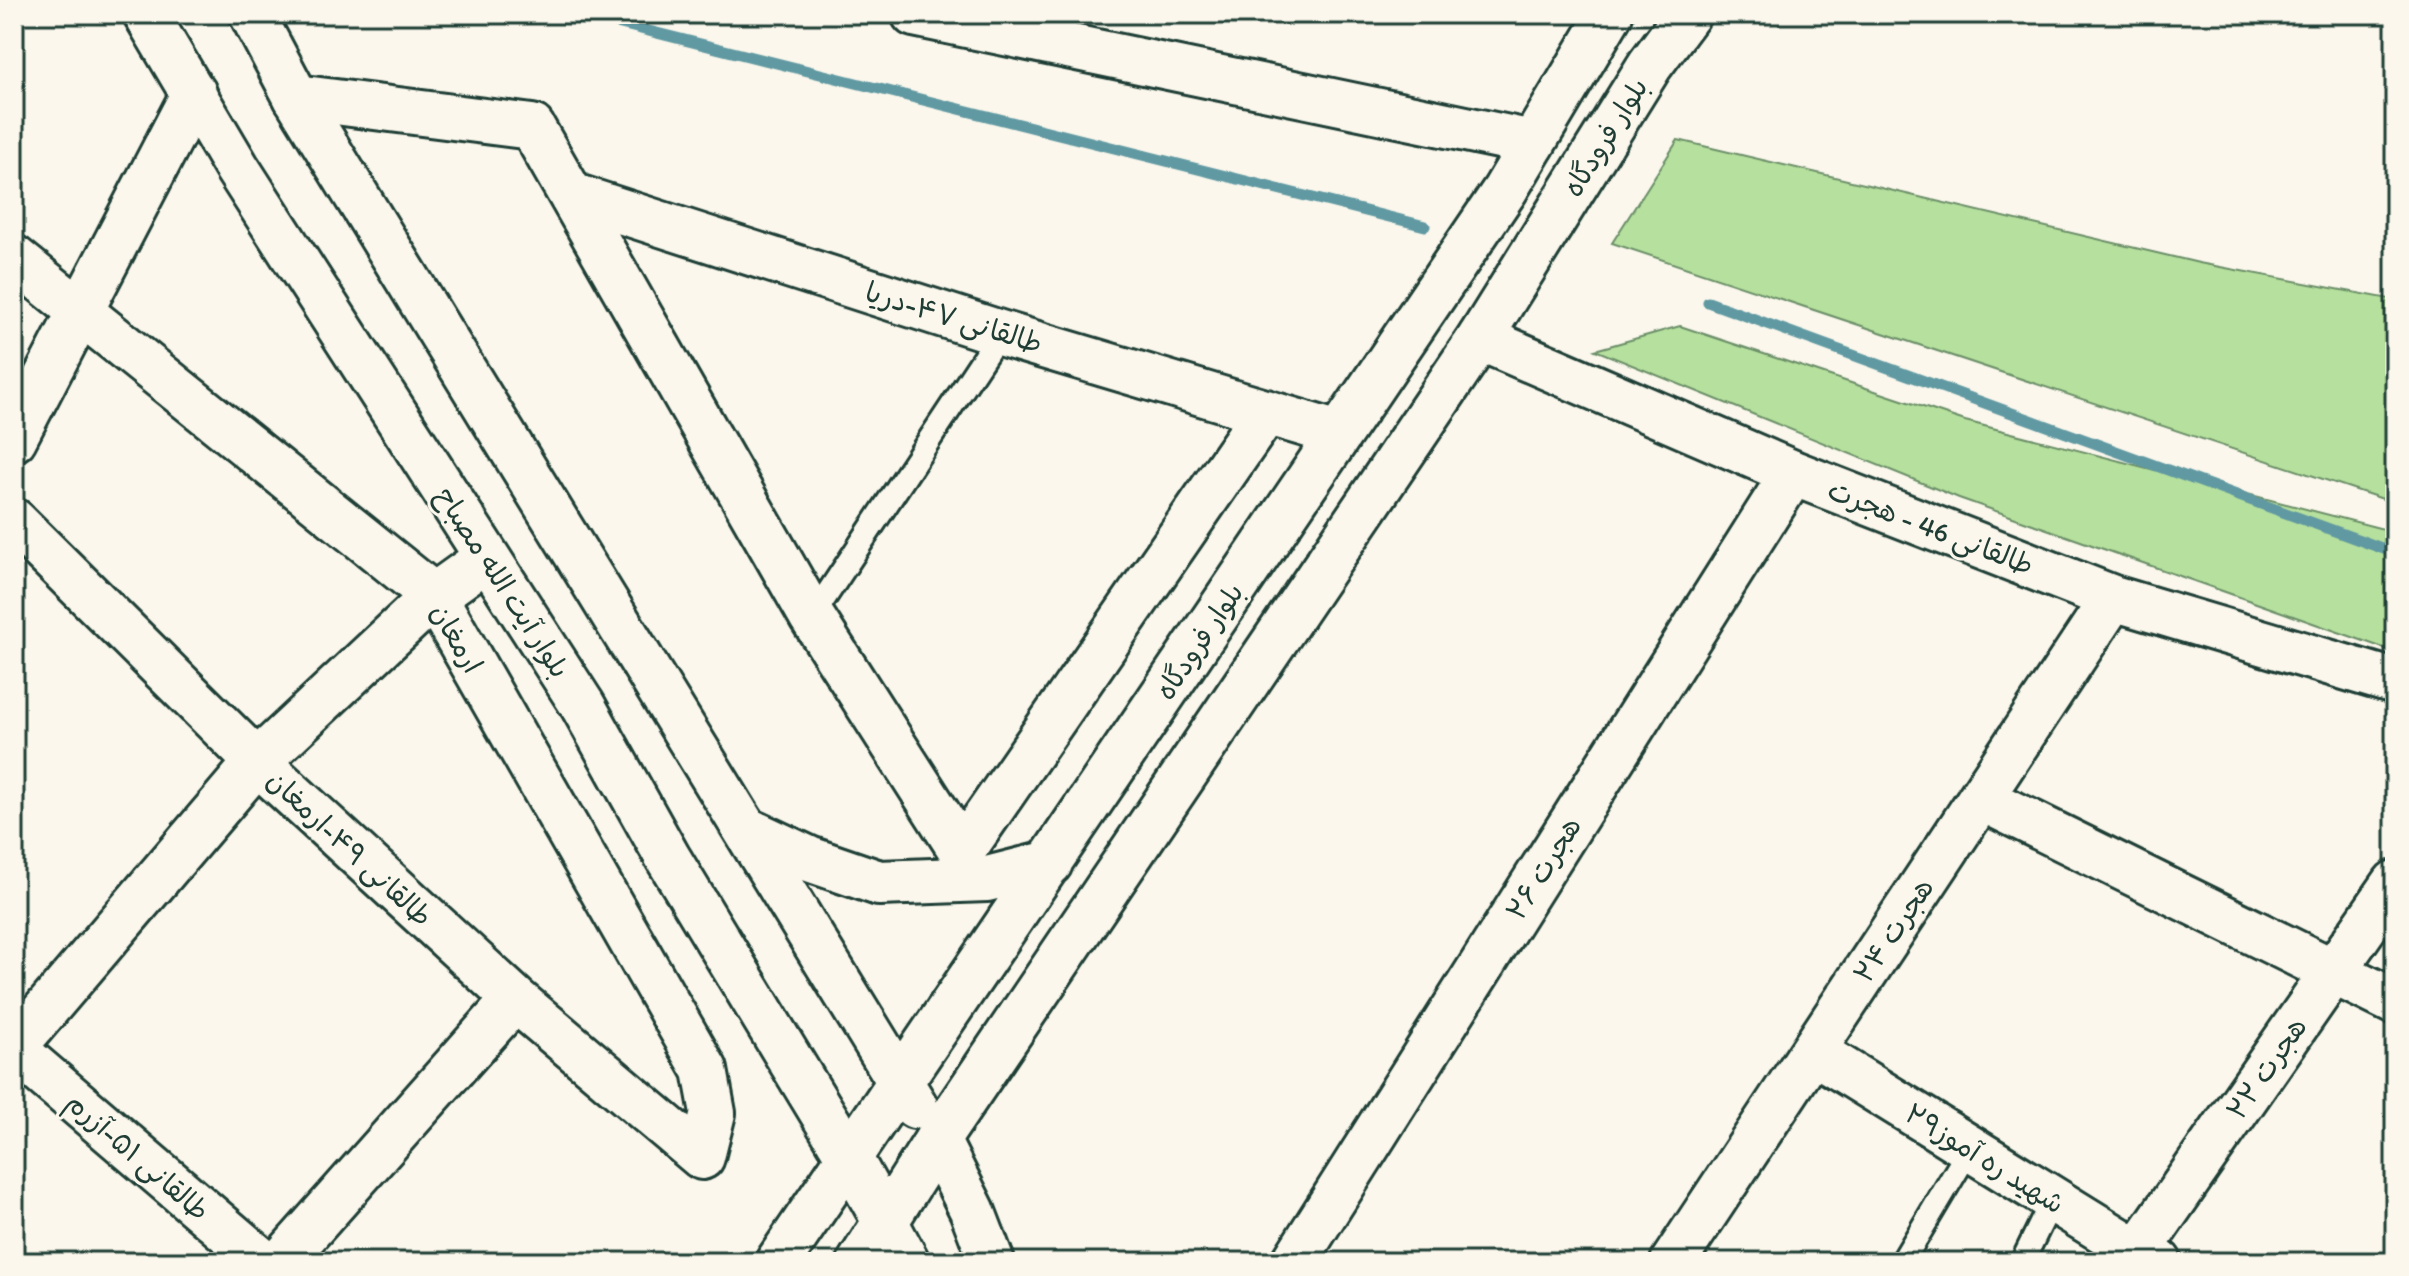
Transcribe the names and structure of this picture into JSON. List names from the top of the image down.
{
  "streets": {
    "street": [
      "بلوار فرودگاه",
      "طالقانی ۴۷-دریا",
      "طالقانی 46 - هجرت",
      "بلوار آیت الله مصباح",
      "ارمغان",
      "طالقانی ۴۹-ارمغان",
      "هجرت ۲۶",
      "هجرت ۲۴",
      "هجرت ۲۲",
      "طالقانی ۵۱-آزرم",
      "شهید ره آموز۲۹"
    ]
  },
  "crossings": [
    ["بلوار فرودگاه", "طالقانی ۴۷-دریا"],
    ["بلوار فرودگاه", "طالقانی 46 - هجرت"],
    ["بلوار فرودگاه", "بلوار آیت الله مصباح"],
    ["طالقانی 46 - هجرت", "هجرت ۲۶"],
    ["طالقانی 46 - هجرت", "هجرت ۲۴"],
    ["ارمغان", "طالقانی ۴۹-ارمغان"],
    ["هجرت ۲۴", "شهید ره آموز۲۹"],
    ["هجرت ۲۲", "شهید ره آموز۲۹"]
  ]
}
